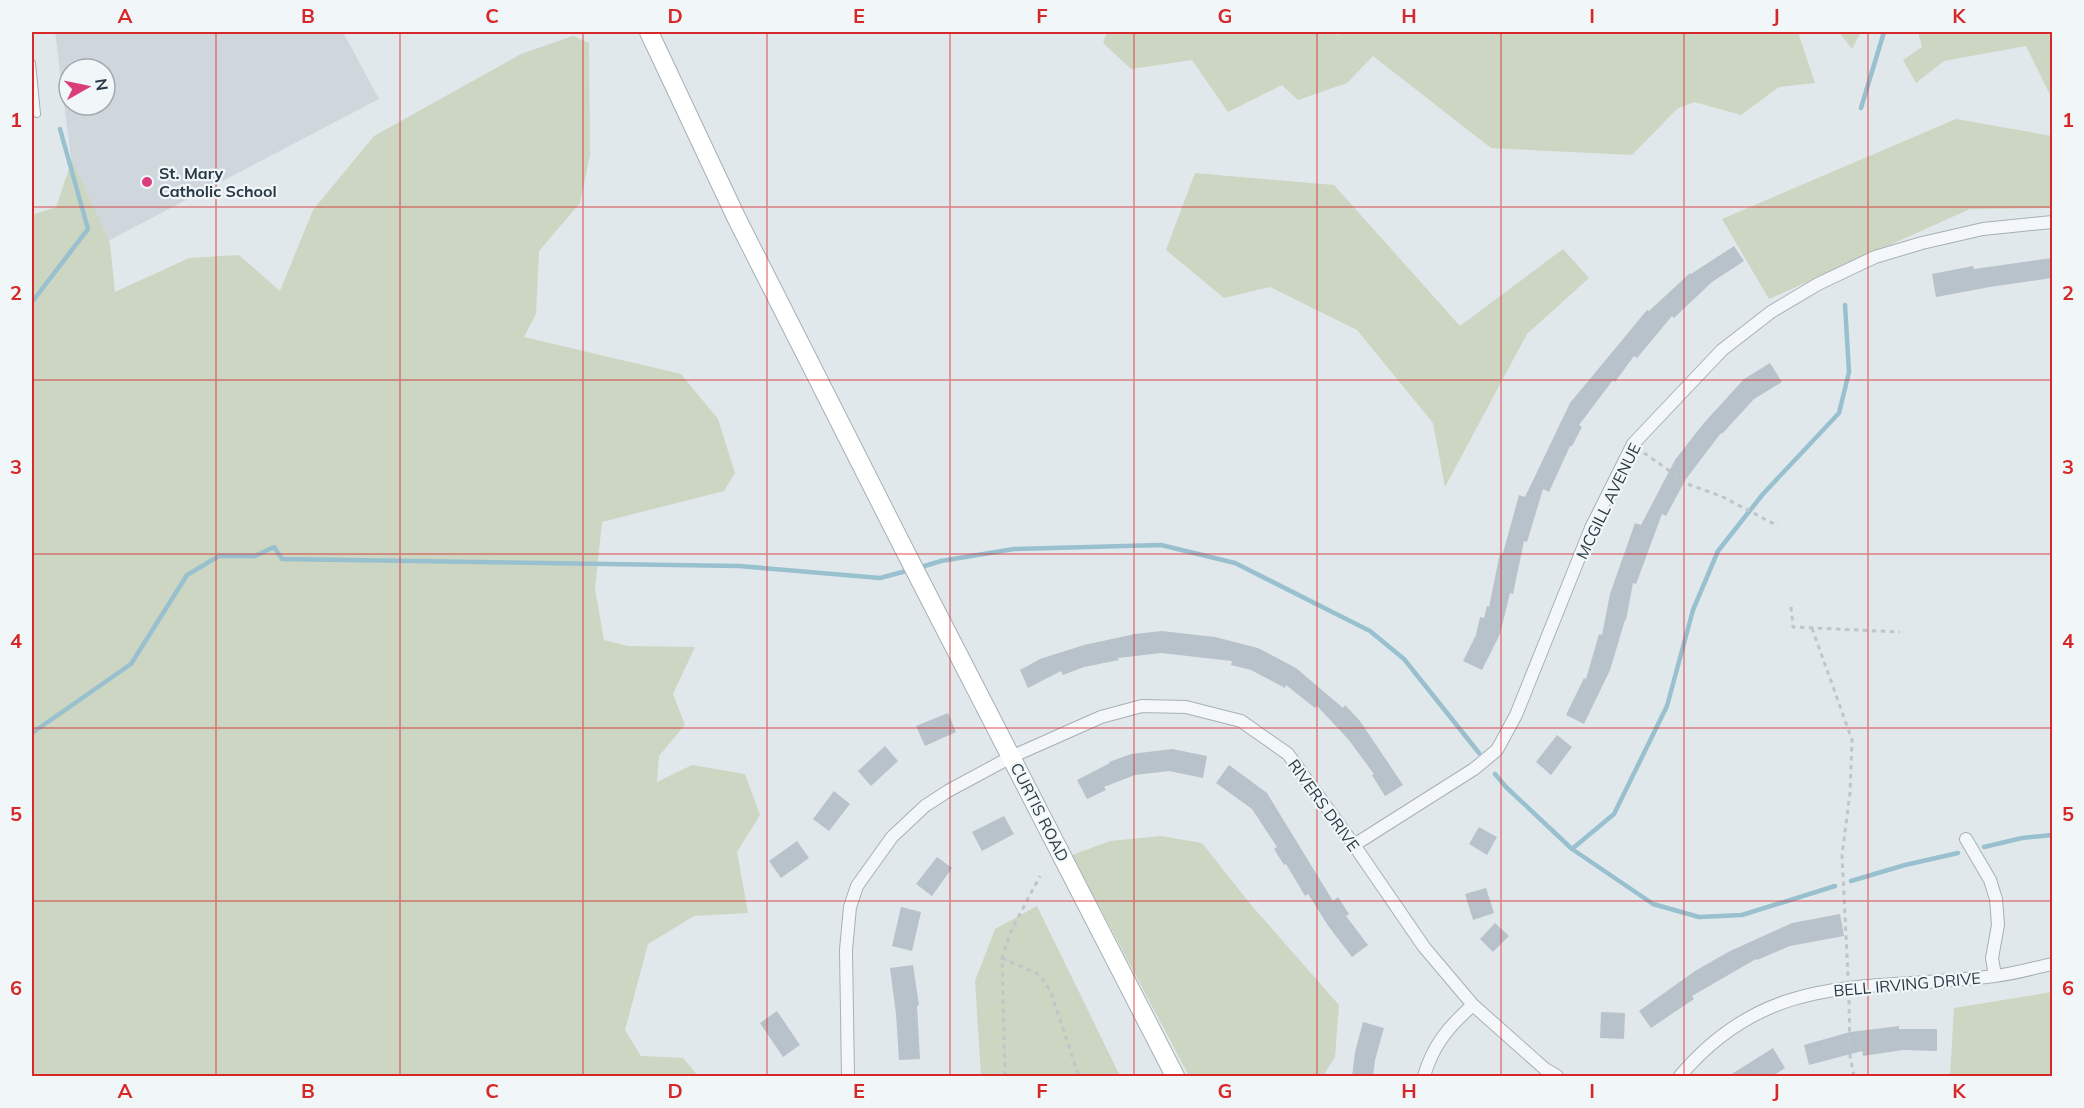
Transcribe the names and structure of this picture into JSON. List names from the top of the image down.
{
  "streets": {
    "main road": ["CURTIS ROAD"],
    "street": ["MCGILL AVENUE", "RIVERS DRIVE", "BELL IRVING DRIVE"]
  },
  "crossings": [
    ["MCGILL AVENUE", "RIVERS DRIVE"],
    ["RIVERS DRIVE", "CURTIS ROAD"]
  ],
  "places": ["St. Mary Catholic School"],
  "north": "right",
  "grid": {
    "columns": [
      "A",
      "B",
      "C",
      "D",
      "E",
      "F",
      "G",
      "H",
      "I",
      "J",
      "K"
    ],
    "rows": [
      "1",
      "2",
      "3",
      "4",
      "5",
      "6"
    ]
  }
}
